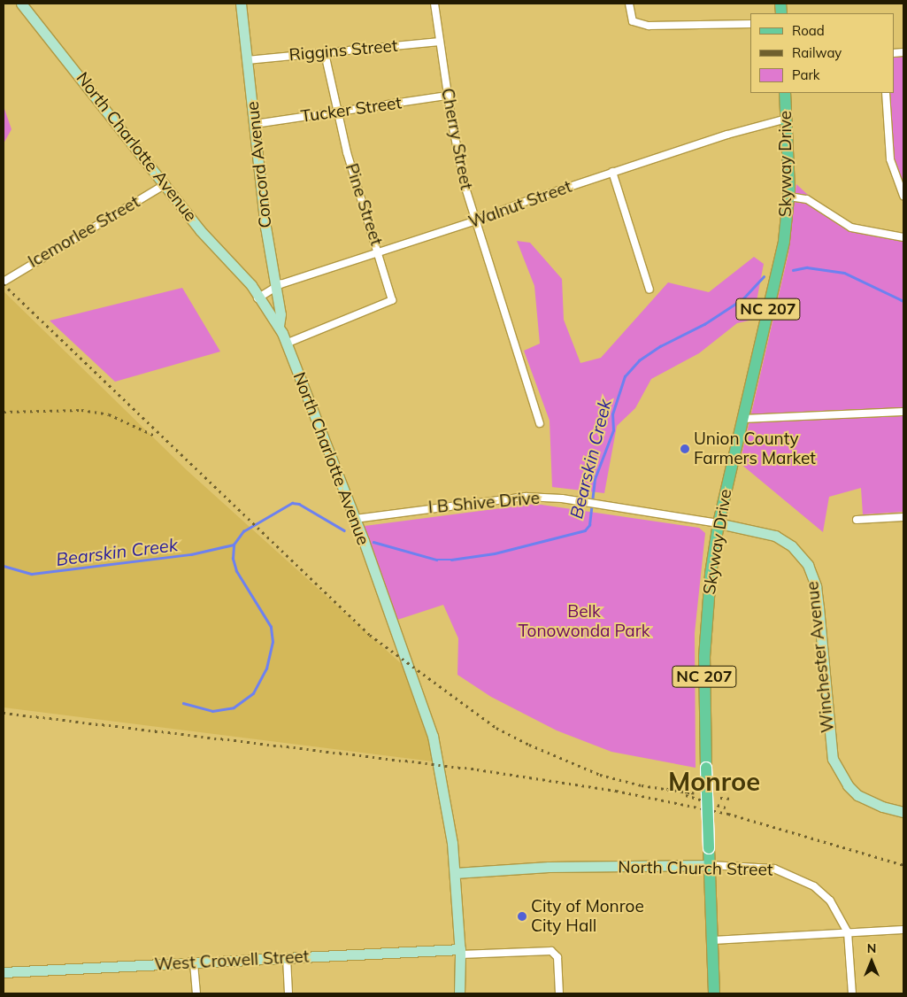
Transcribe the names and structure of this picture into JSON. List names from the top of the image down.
{
  "streets": {
    "main road": [
      "North Charlotte Avenue",
      "Skyway Drive",
      "Concord Avenue",
      "NC 207",
      "Winchester Avenue",
      "North Church Street",
      "West Crowell Street"
    ],
    "street": [
      "Riggins Street",
      "Tucker Street",
      "Cherry Street",
      "Pine Street",
      "Walnut Street",
      "Icemorlee Street",
      "I B Shive Drive"
    ]
  },
  "crossings": [
    ["Riggins Street", "Cherry Street"],
    ["Riggins Street", "Concord Avenue"],
    ["Riggins Street", "Pine Street"],
    ["Tucker Street", "Cherry Street"],
    ["Tucker Street", "Concord Avenue"],
    ["Tucker Street", "Pine Street"],
    ["Cherry Street", "Walnut Street"],
    ["North Charlotte Avenue", "Concord Avenue"],
    ["North Charlotte Avenue", "Pine Street"],
    ["North Charlotte Avenue", "Walnut Street"],
    ["North Charlotte Avenue", "Icemorlee Street"],
    ["North Charlotte Avenue", "I B Shive Drive"],
    ["North Charlotte Avenue", "North Church Street"],
    ["North Charlotte Avenue", "West Crowell Street"],
    ["Skyway Drive", "Walnut Street"],
    ["Skyway Drive", "NC 207"],
    ["Skyway Drive", "I B Shive Drive"],
    ["Skyway Drive", "Winchester Avenue"],
    ["Skyway Drive", "North Church Street"],
    ["Concord Avenue", "Walnut Street"],
    ["Pine Street", "Walnut Street"],
    ["NC 207", "North Church Street"],
    ["I B Shive Drive", "Winchester Avenue"]
  ],
  "districts": ["Monroe"],
  "water": ["Bearskin Creek"],
  "parks": ["Belk Tonowonda Park"],
  "places": ["Union County Farmers Market", "City of Monroe City Hall"],
  "legend": ["Road", "Railway", "Park"],
  "north": "top"
}
